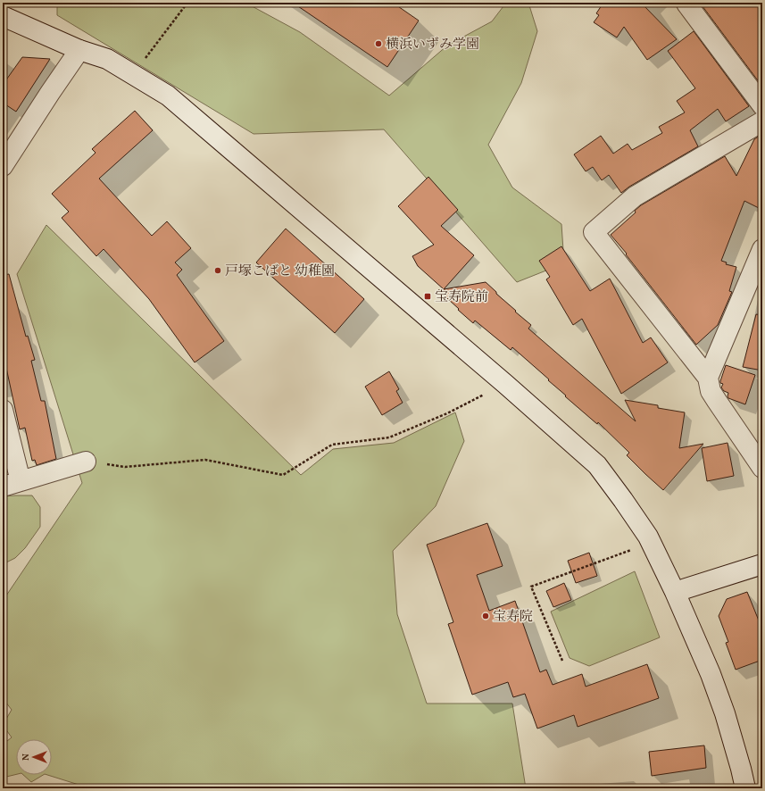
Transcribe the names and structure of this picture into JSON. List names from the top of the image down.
{
  "places": {
    "other": ["横浜いずみ学園", "戸塚こばと 幼稚園", "宝寿院"],
    "transit": ["宝寿院前"]
  },
  "north": "left"
}
